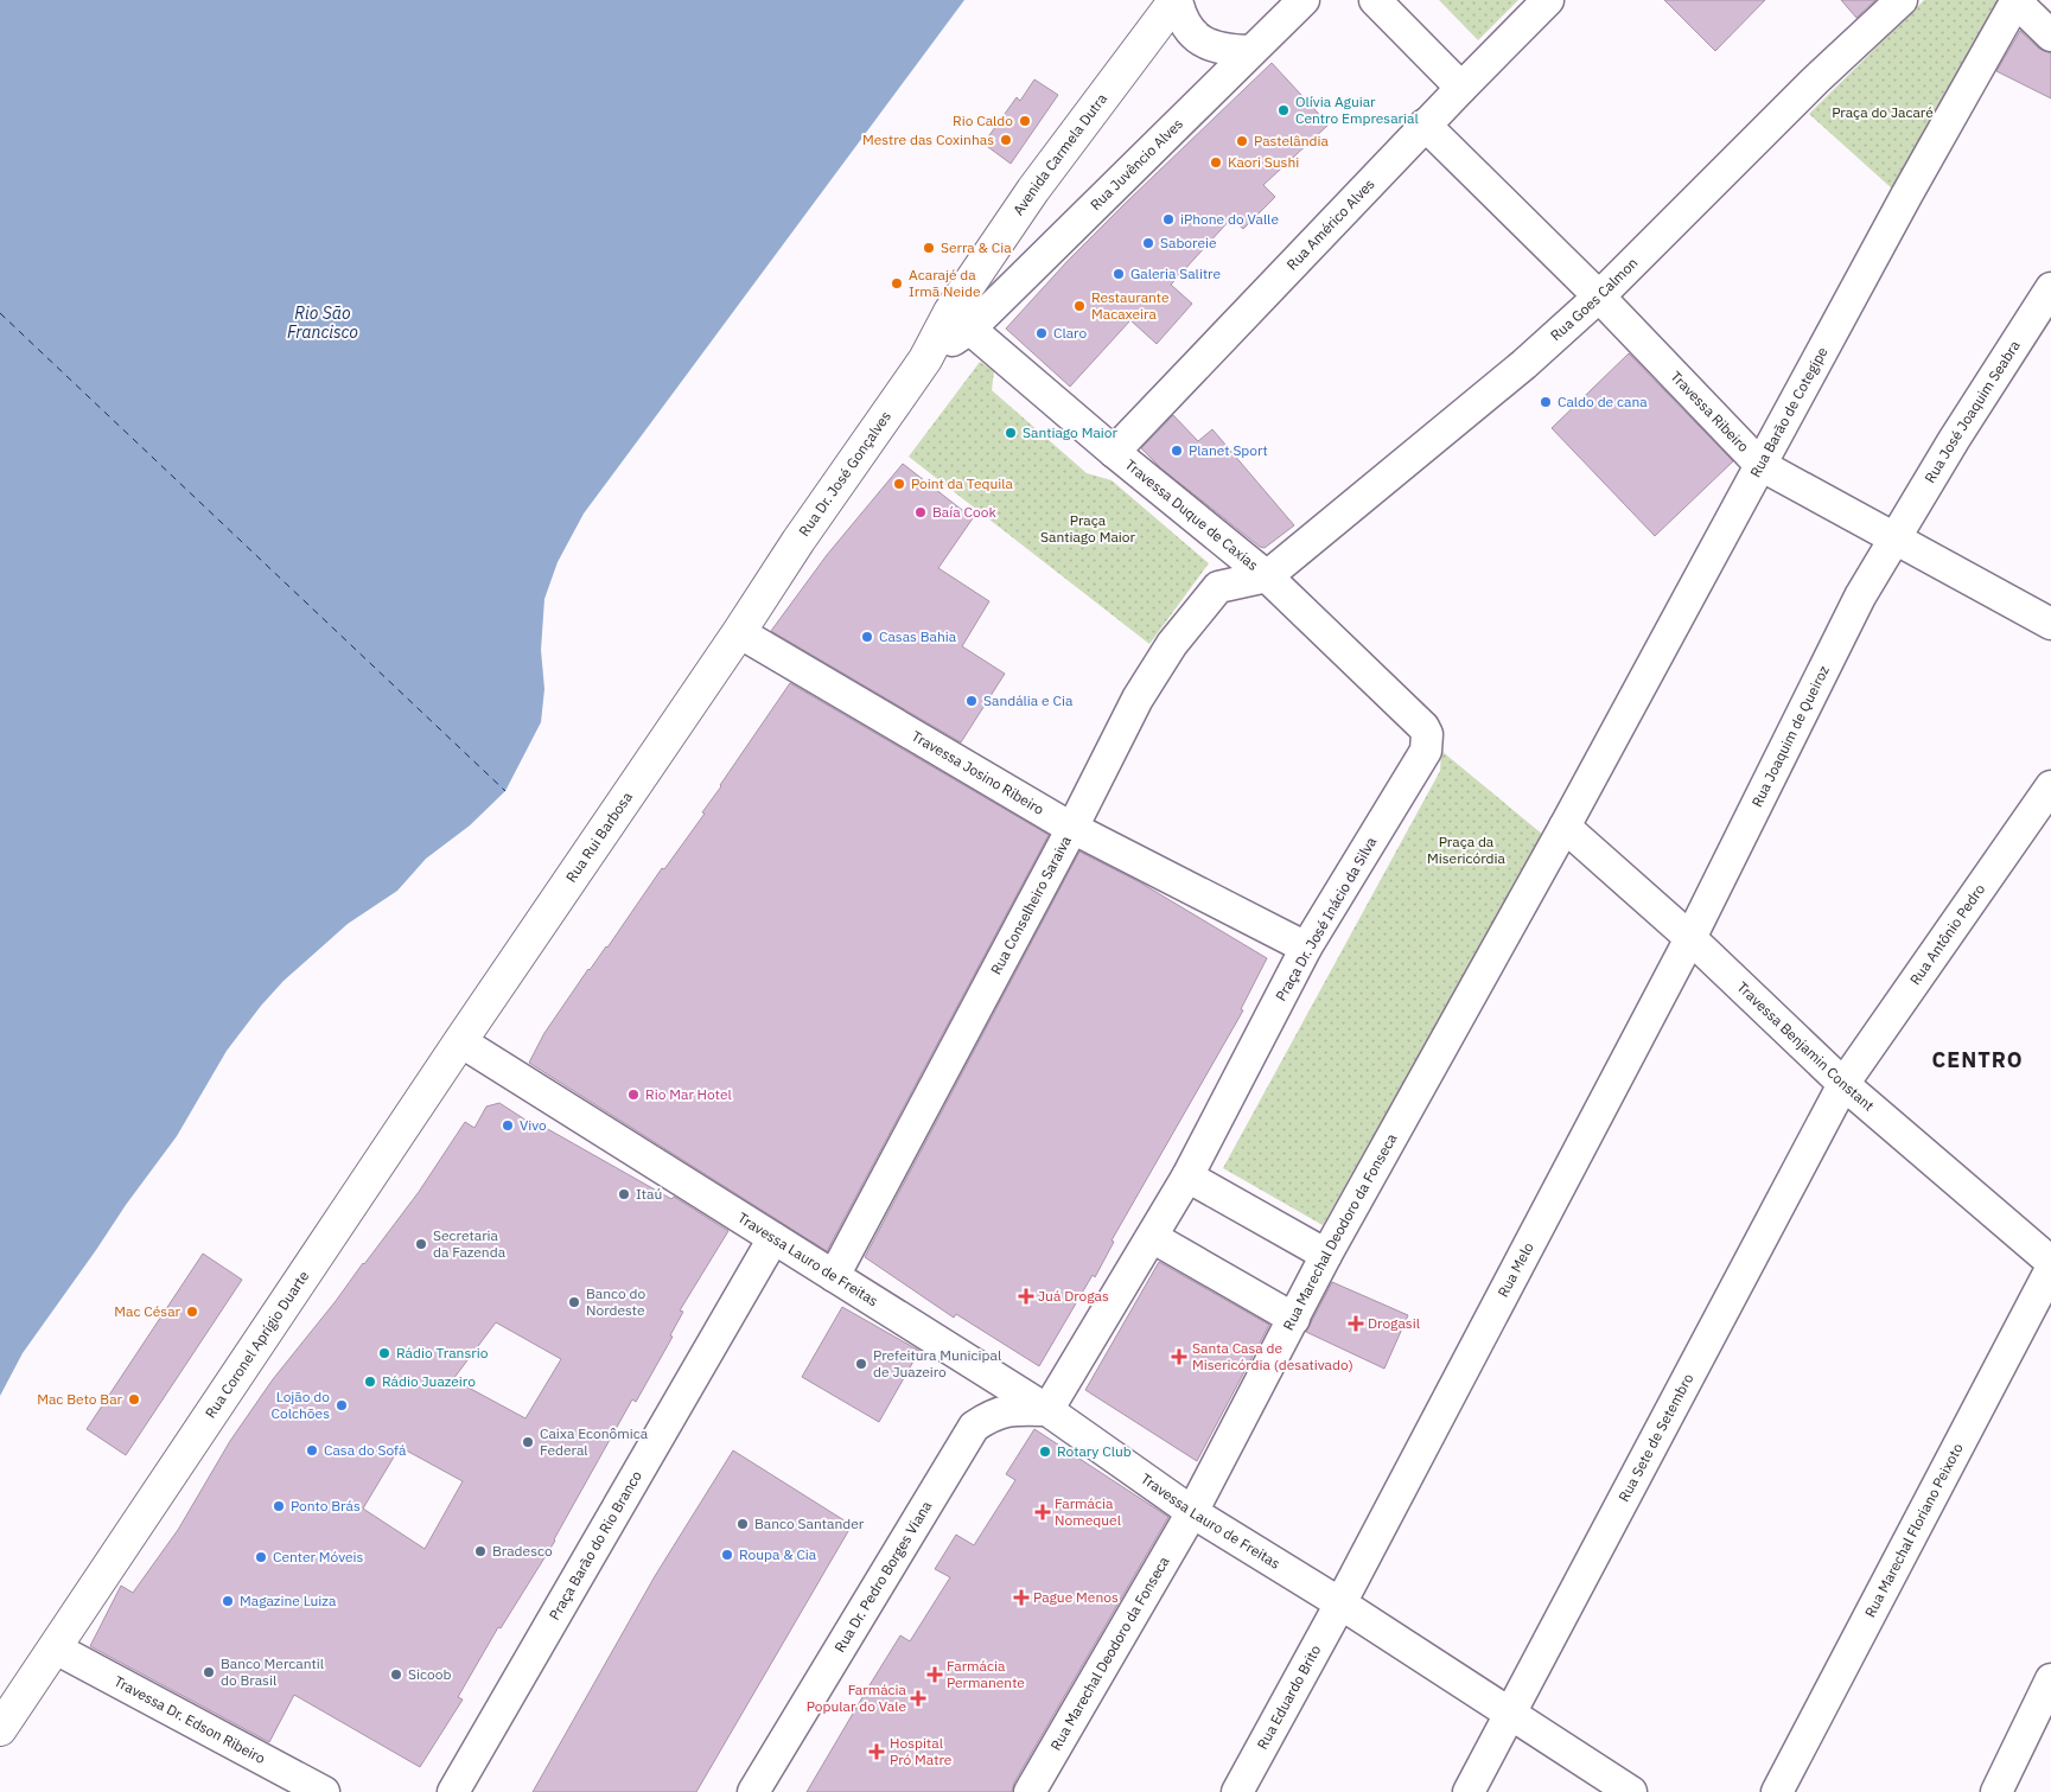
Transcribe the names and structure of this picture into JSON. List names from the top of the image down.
{
  "streets": {
    "main road": [
      "Avenida Carmela Dutra",
      "Rua Dr. José Gonçalves",
      "Rua Rui Barbosa",
      "Rua Coronel Aprígio Duarte"
    ],
    "street": [
      "Rua Juvêncio Alves",
      "Rua Américo Alves",
      "Rua Goes Calmon",
      "Travessa Ribeiro",
      "Rua Barão de Cotegipe",
      "Rua José Joaquim Seabra",
      "Travessa Duque de Caxias",
      "Rua Joaquim de Queiroz",
      "Travessa Josino Ribeiro",
      "Rua Conselheiro Saraiva",
      "Praça Dr. José Inácio da Silva",
      "Rua Antônio Pedro",
      "Travessa Benjamin Constant",
      "Rua Marechal Deodoro da Fonseca",
      "Travessa Lauro de Freitas",
      "Rua Melo",
      "Rua Sete de Setembro",
      "Rua Marechal Floriano Peixoto",
      "Praça Barão do Rio Branco",
      "Rua Dr. Pedro Borges Viana",
      "Rua Eduardo Brito",
      "Travessa Dr. Edson Ribeiro"
    ]
  },
  "crossings": [
    ["Avenida Carmela Dutra", "Rua Juvêncio Alves"],
    ["Avenida Carmela Dutra", "Rua Dr. José Gonçalves"],
    ["Avenida Carmela Dutra", "Travessa Duque de Caxias"],
    ["Rua Juvêncio Alves", "Rua Dr. José Gonçalves"],
    ["Rua Juvêncio Alves", "Travessa Duque de Caxias"],
    ["Rua Américo Alves", "Travessa Ribeiro"],
    ["Rua Américo Alves", "Travessa Duque de Caxias"],
    ["Rua Goes Calmon", "Travessa Ribeiro"],
    ["Rua Goes Calmon", "Travessa Duque de Caxias"],
    ["Rua Goes Calmon", "Rua Conselheiro Saraiva"],
    ["Travessa Ribeiro", "Rua Barão de Cotegipe"],
    ["Travessa Ribeiro", "Rua José Joaquim Seabra"],
    ["Travessa Ribeiro", "Rua Joaquim de Queiroz"],
    ["Rua Barão de Cotegipe", "Travessa Benjamin Constant"],
    ["Rua Barão de Cotegipe", "Rua Marechal Deodoro da Fonseca"],
    ["Rua José Joaquim Seabra", "Rua Joaquim de Queiroz"],
    ["Rua Dr. José Gonçalves", "Travessa Duque de Caxias"],
    ["Rua Dr. José Gonçalves", "Travessa Josino Ribeiro"],
    ["Rua Dr. José Gonçalves", "Rua Rui Barbosa"],
    ["Travessa Duque de Caxias", "Rua Conselheiro Saraiva"],
    ["Travessa Duque de Caxias", "Praça Dr. José Inácio da Silva"],
    ["Rua Joaquim de Queiroz", "Travessa Benjamin Constant"],
    ["Rua Joaquim de Queiroz", "Rua Melo"],
    ["Travessa Josino Ribeiro", "Rua Rui Barbosa"],
    ["Travessa Josino Ribeiro", "Rua Conselheiro Saraiva"],
    ["Travessa Josino Ribeiro", "Praça Dr. José Inácio da Silva"],
    ["Rua Rui Barbosa", "Travessa Lauro de Freitas"],
    ["Rua Rui Barbosa", "Rua Coronel Aprígio Duarte"],
    ["Rua Conselheiro Saraiva", "Travessa Lauro de Freitas"],
    ["Praça Dr. José Inácio da Silva", "Travessa Lauro de Freitas"],
    ["Praça Dr. José Inácio da Silva", "Rua Dr. Pedro Borges Viana"],
    ["Rua Antônio Pedro", "Travessa Benjamin Constant"],
    ["Rua Antônio Pedro", "Rua Sete de Setembro"],
    ["Travessa Benjamin Constant", "Rua Marechal Deodoro da Fonseca"],
    ["Travessa Benjamin Constant", "Rua Melo"],
    ["Travessa Benjamin Constant", "Rua Sete de Setembro"],
    ["Rua Marechal Deodoro da Fonseca", "Travessa Lauro de Freitas"],
    ["Travessa Lauro de Freitas", "Rua Melo"],
    ["Travessa Lauro de Freitas", "Rua Coronel Aprígio Duarte"],
    ["Travessa Lauro de Freitas", "Rua Sete de Setembro"],
    ["Travessa Lauro de Freitas", "Praça Barão do Rio Branco"],
    ["Travessa Lauro de Freitas", "Rua Dr. Pedro Borges Viana"],
    ["Travessa Lauro de Freitas", "Rua Eduardo Brito"],
    ["Rua Melo", "Rua Eduardo Brito"],
    ["Rua Coronel Aprígio Duarte", "Travessa Dr. Edson Ribeiro"]
  ],
  "districts": ["CENTRO"],
  "water": ["Rio São Francisco"],
  "parks": ["Praça do Jacaré", "Praça Santiago Maior", "Praça da Misericórdia"],
  "places": {
    "other": [
      "Olívia Aguiar Centro Empresarial",
      "Rio Caldo",
      "Mestre das Coxinhas",
      "Pastelândia",
      "Kaori Sushi",
      "iPhone do Valle",
      "Saboreie",
      "Serra & Cia",
      "Galeria Salitre",
      "Acarajé da Irmã Neide",
      "Restaurante Macaxeira",
      "Claro",
      "Caldo de cana",
      "Santiago Maior",
      "Planet Sport",
      "Point da Tequila",
      "Baía Cook",
      "Casas Bahia",
      "Sandália e Cia",
      "Rio Mar Hotel",
      "Vivo",
      "Itaú",
      "Secretaria da Fazenda",
      "Banco do Nordeste",
      "Mac César",
      "Rádio Transrio",
      "Prefeitura Municipal de Juazeiro",
      "Rádio Juazeiro",
      "Mac Beto Bar",
      "Lojão do Colchões",
      "Caixa Econômica Federal",
      "Casa do Sofá",
      "Rotary Club",
      "Ponto Brás",
      "Banco Santander",
      "Bradesco",
      "Roupa & Cia",
      "Center Móveis",
      "Magazine Luiza",
      "Banco Mercantil do Brasil",
      "Sicoob"
    ],
    "health": [
      "Juá Drogas",
      "Drogasil",
      "Santa Casa de Misericórdia (desativado)",
      "Farmácia Nomequel",
      "Pague Menos",
      "Farmácia Permanente",
      "Farmácia Popular do Vale",
      "Hospital Pró Matre"
    ]
  }
}
